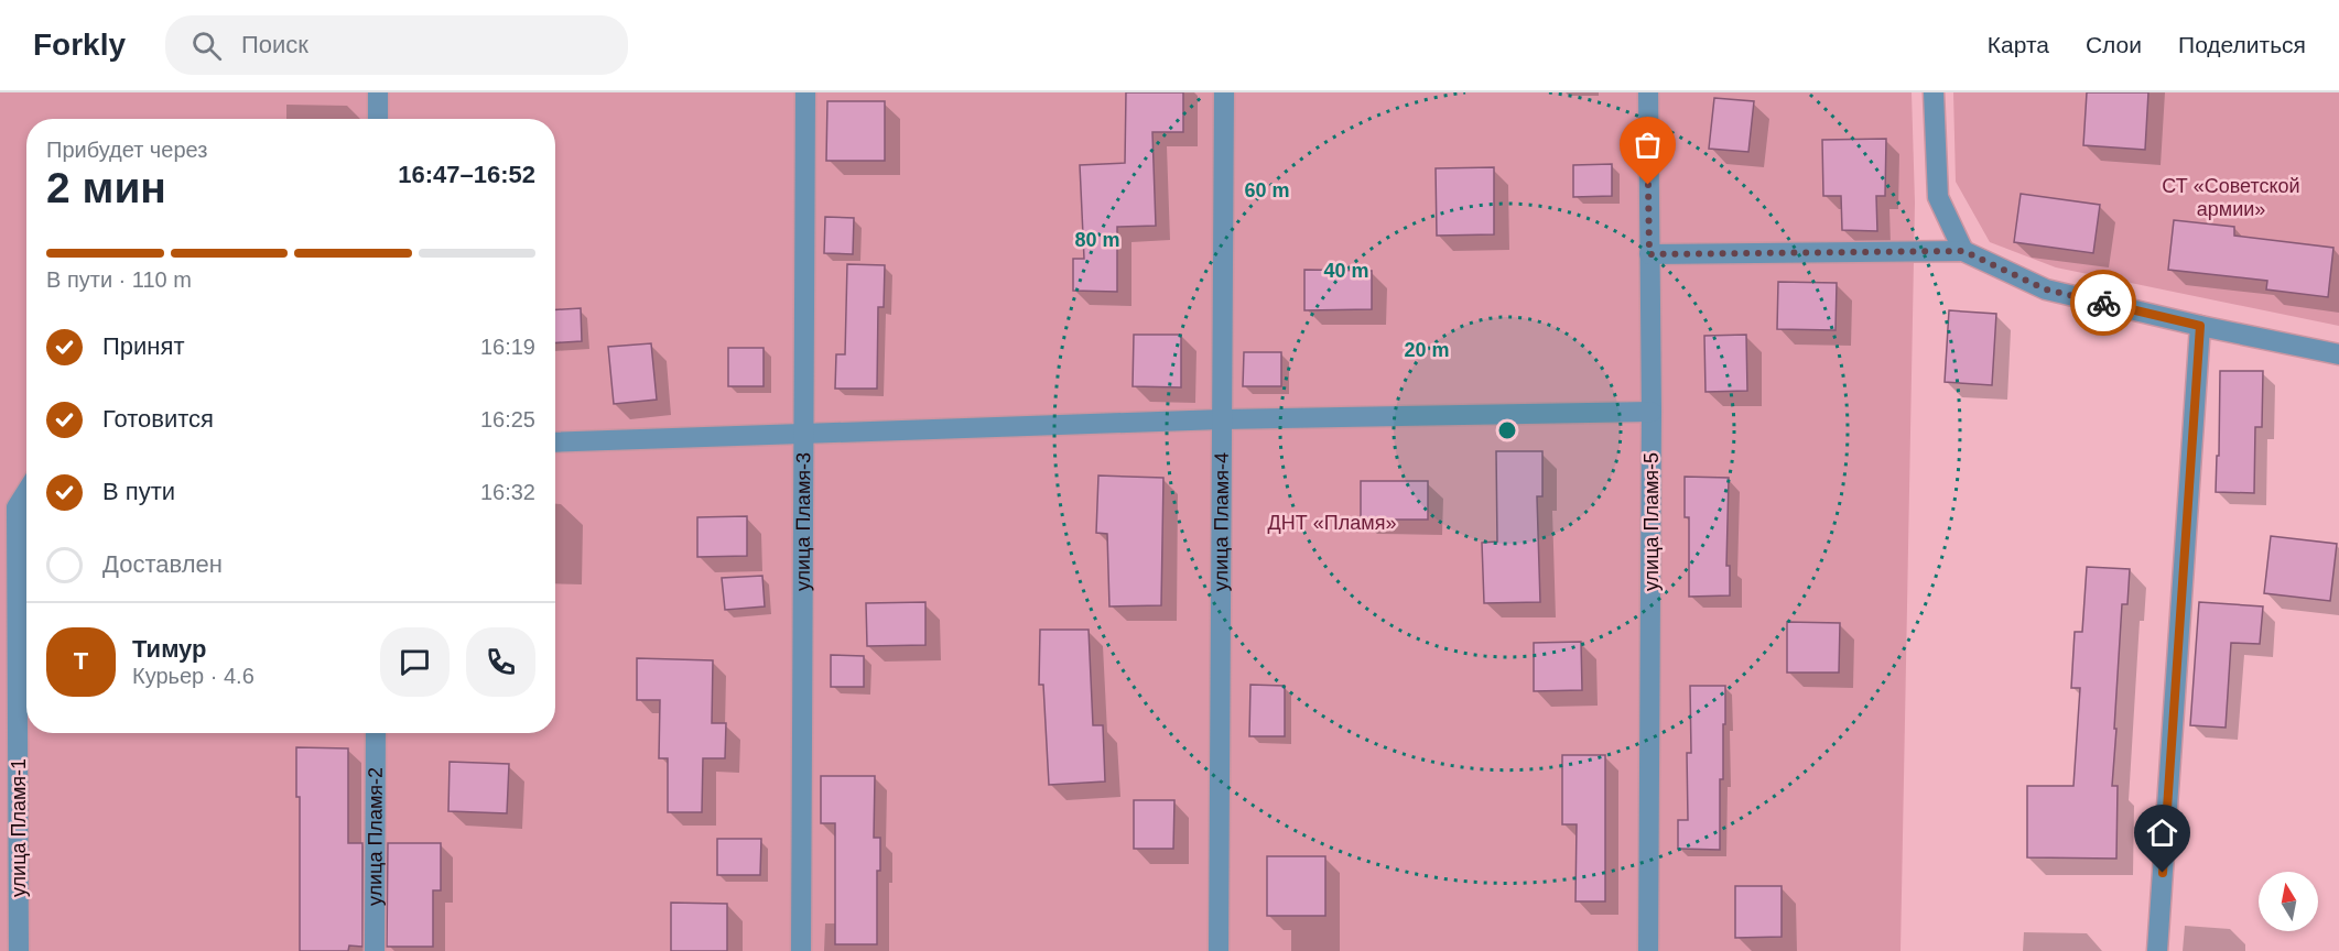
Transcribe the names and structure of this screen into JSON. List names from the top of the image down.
{
  "streets": {
    "street": [
      "улица Пламя-3",
      "улица Пламя-4",
      "улица Пламя-5",
      "улица Пламя-1",
      "улица Пламя-2"
    ]
  },
  "parks": ["СТ «Советской армии»", "ДНТ «Пламя»"],
  "north": "top",
  "page": {
    "header": "Forkly",
    "search": "Поиск",
    "nav": ["Карта", "Слои", "Поделиться"],
    "heading": ["2 мин", "Прибудет через", "16:47–16:52"],
    "panel": ["Тимур", "Курьер · 4.6"],
    "bar": "В пути · 110 m",
    "list": [
      ["Принят", "16:19"],
      ["Готовится", "16:25"],
      ["В пути", "16:32"],
      "Доставлен"
    ],
    "round": "Т"
  },
  "rings": [
    "60 m",
    "80 m",
    "40 m",
    "20 m"
  ]
}
